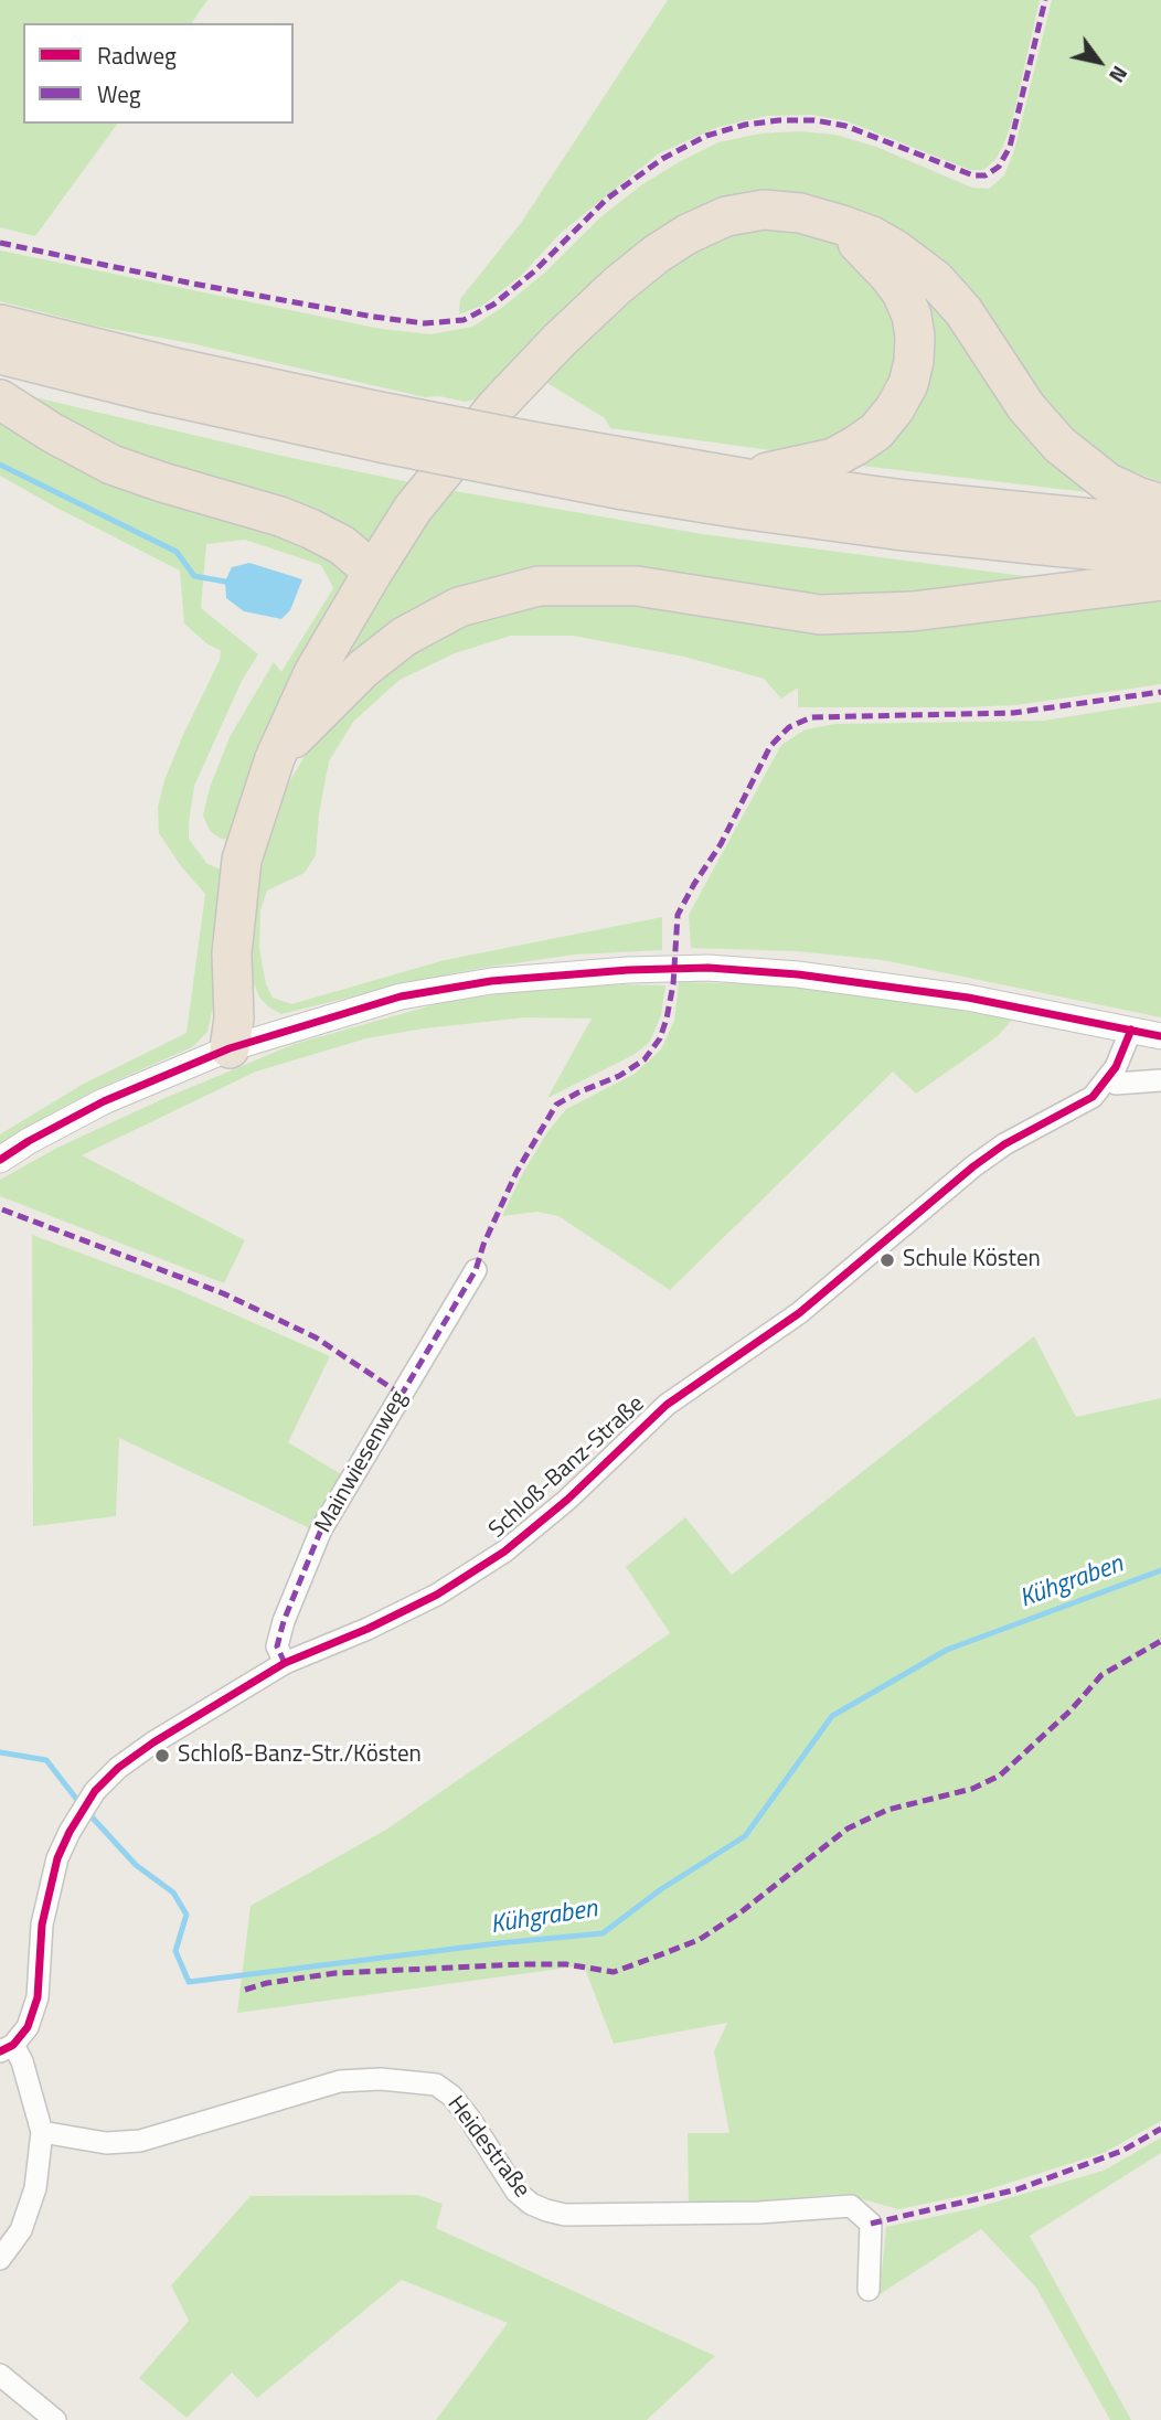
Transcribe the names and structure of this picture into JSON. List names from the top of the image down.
{
  "streets": {
    "street": ["Mainwiesenweg", "Schloß-Banz-Straße", "Heidestraße"]
  },
  "crossings": [
    ["Mainwiesenweg", "Schloß-Banz-Straße"]
  ],
  "water": ["Kühgraben"],
  "places": ["Schule Kösten", "Schloß-Banz-Str./Kösten"],
  "legend": ["Radweg", "Weg"],
  "north": "bottom right"
}
